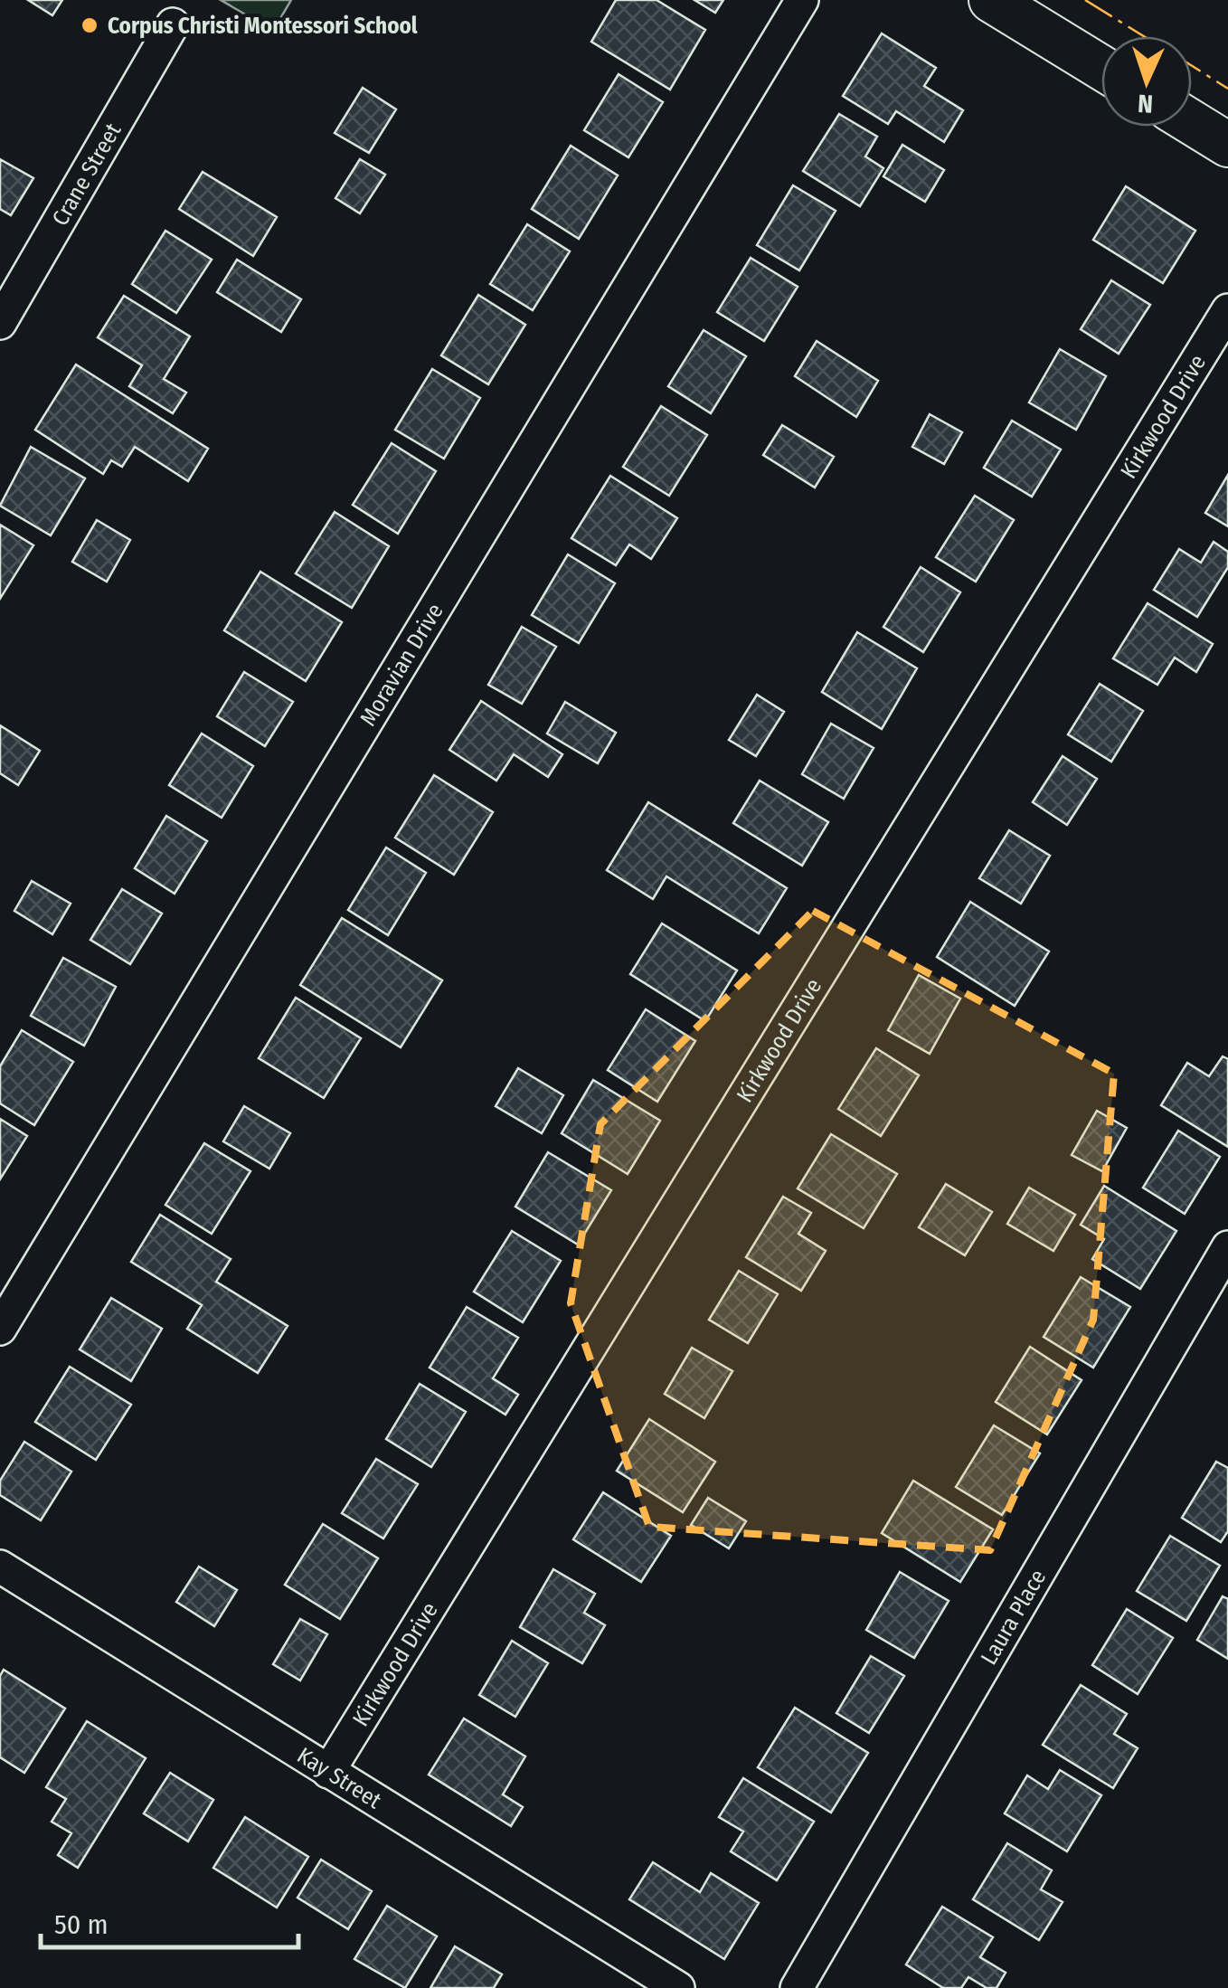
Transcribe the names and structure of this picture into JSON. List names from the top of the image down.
{
  "streets": {
    "street": [
      "Crane Street",
      "Kirkwood Drive",
      "Moravian Drive",
      "Laura Place",
      "Kay Street"
    ]
  },
  "crossings": [
    ["Kirkwood Drive", "Kay Street"]
  ],
  "places": ["Corpus Christi Montessori School"],
  "scale_bar": "50 m",
  "north": "bottom"
}
